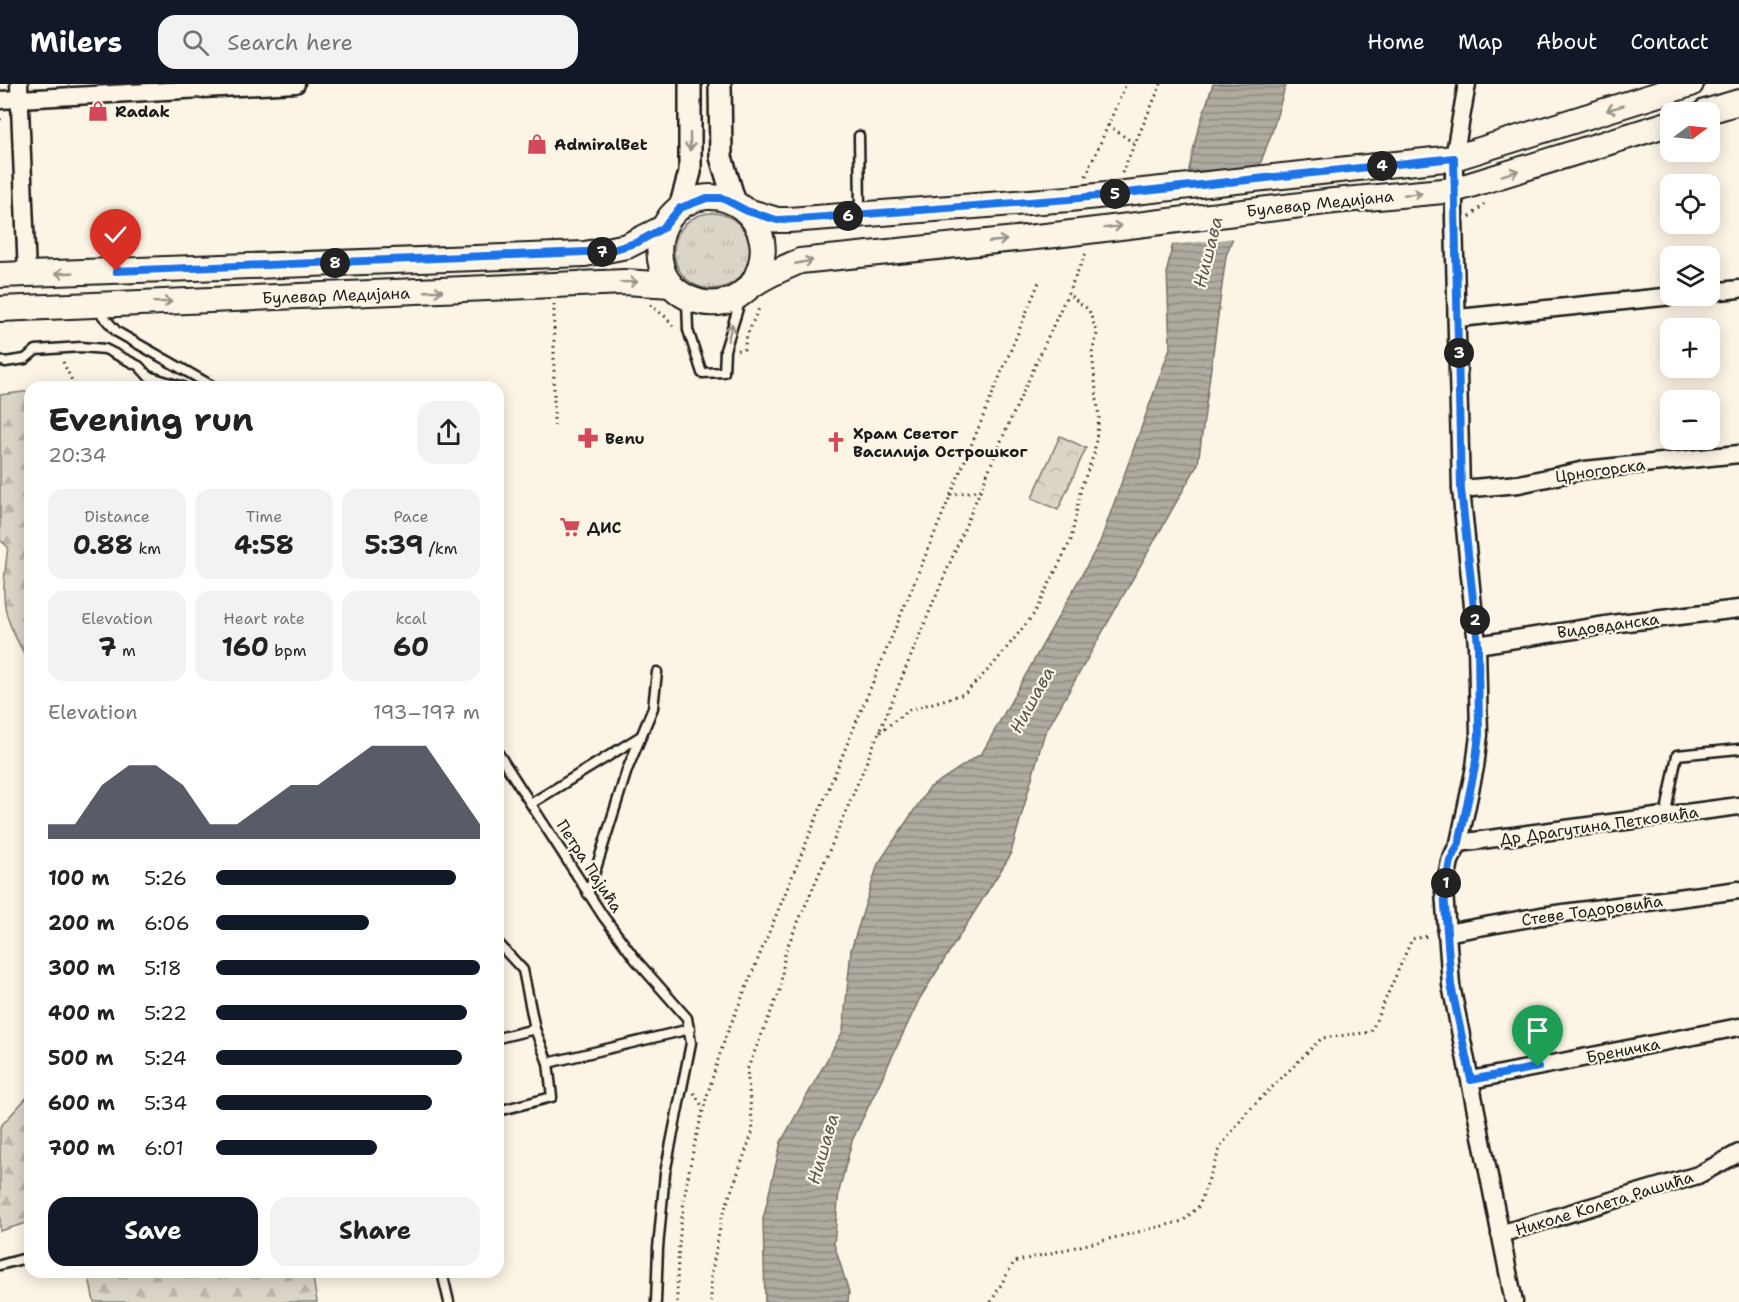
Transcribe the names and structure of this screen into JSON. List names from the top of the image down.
{
  "streets": {
    "main road": ["Булевар Медијана"],
    "street": [
      "Црногорска",
      "Видовданска",
      "Др Драгутина Петковића",
      "Стеве Тодоровића",
      "Бреничка",
      "Николе Колета Рашића"
    ],
    "lane": ["Петра Пајића"]
  },
  "water": ["Нишава"],
  "places": {
    "shop": ["Radak", "AdmiralBet"],
    "pharmacy": ["Benu"],
    "church": ["Храм Светог Василија Острошког"],
    "supermarket": ["ДИС"]
  },
  "north": "right",
  "page": {
    "header": "Milers",
    "search": "Search here",
    "nav": [
      "Home",
      "Map",
      "About",
      "Contact"
    ],
    "map_buttons": ["+", "−"],
    "pins": [
      "4",
      "5",
      "6",
      "7",
      "8",
      "3",
      "2",
      "1"
    ],
    "heading": ["Evening run", "20:34"],
    "stats": [
      ["Distance", "0.88 km"],
      ["Time", "4:58"],
      ["Pace", "5:39 /km"],
      ["Elevation", "7 m"],
      ["Heart rate", "160 bpm"],
      ["kcal", "60"]
    ],
    "chart": ["Elevation", "193–197 m"],
    "list": [
      {
        "name": "100 m",
        "note": "5:26"
      },
      {
        "name": "200 m",
        "note": "6:06"
      },
      {
        "name": "300 m",
        "note": "5:18"
      },
      {
        "name": "400 m",
        "note": "5:22"
      },
      {
        "name": "500 m",
        "note": "5:24"
      },
      {
        "name": "600 m",
        "note": "5:34"
      },
      {
        "name": "700 m",
        "note": "6:01"
      }
    ],
    "buttons": ["Save", "Share"]
  }
}
